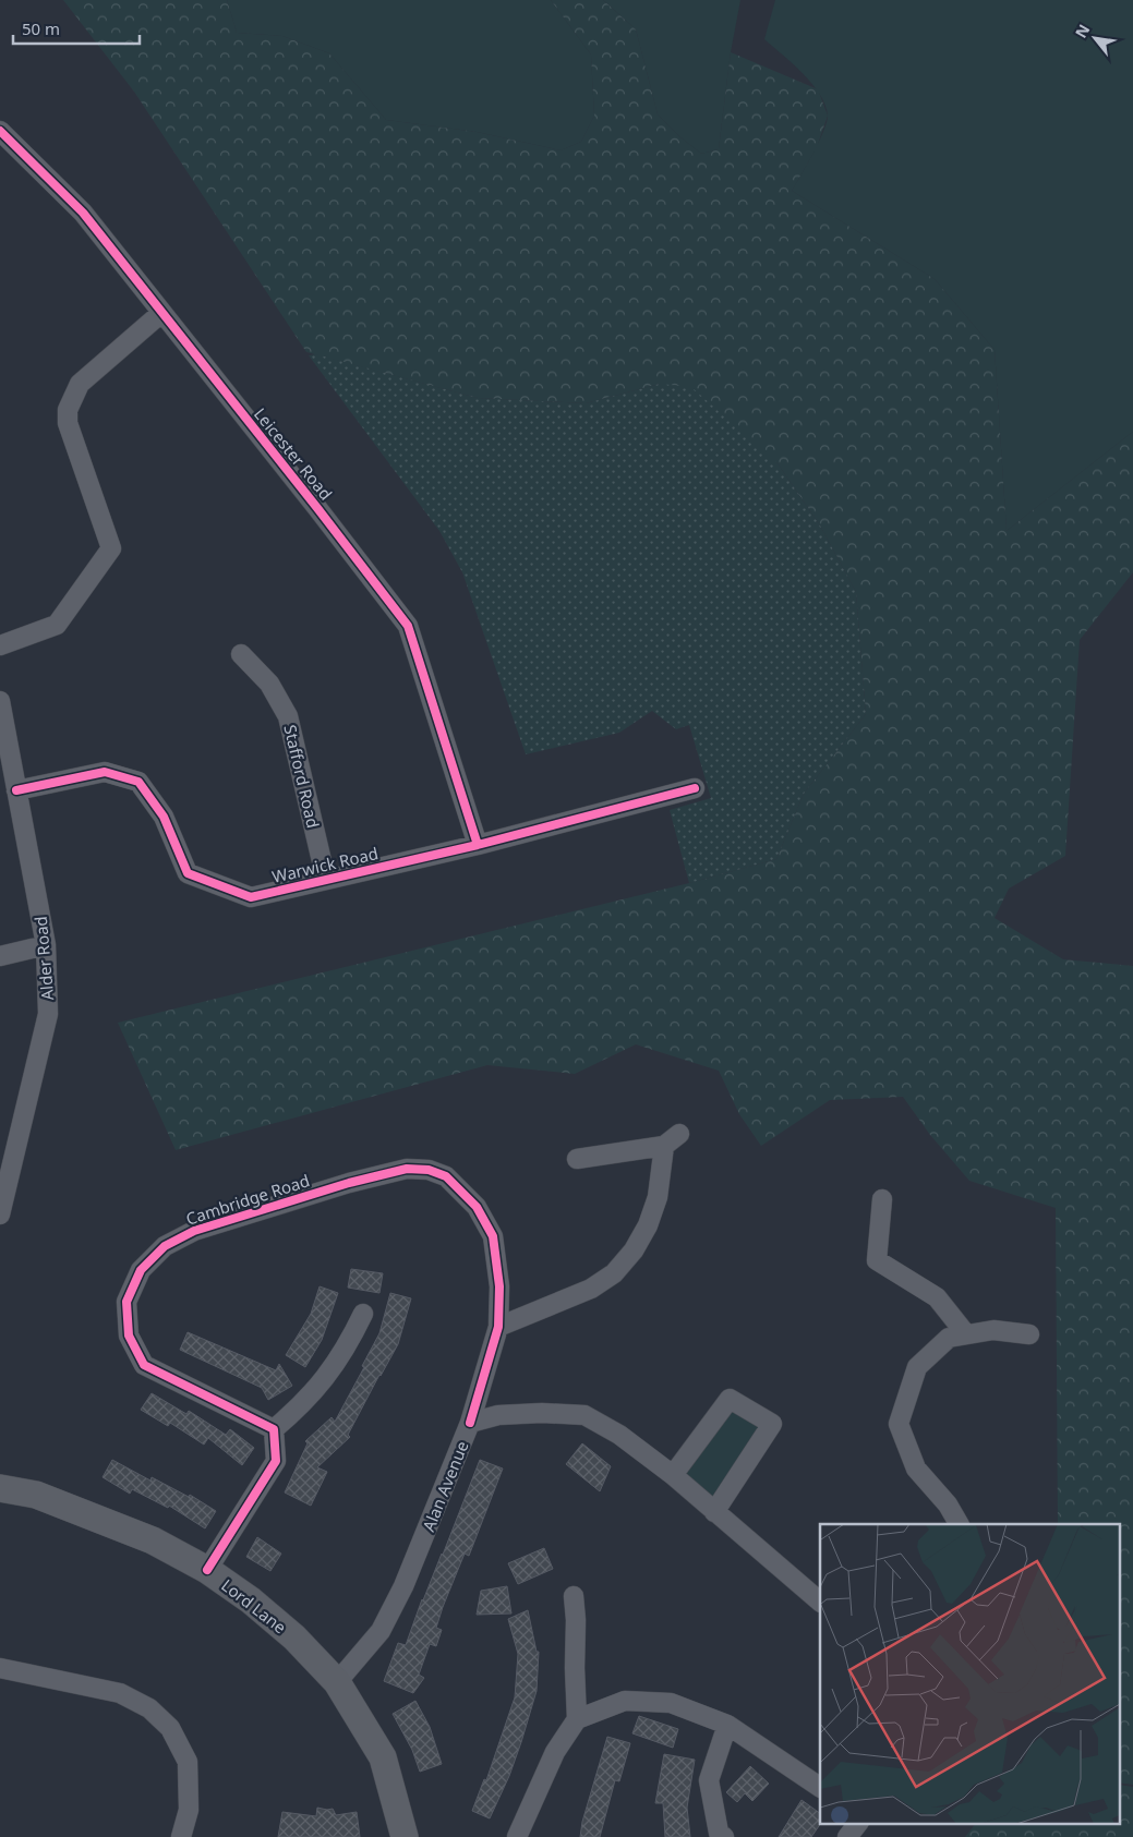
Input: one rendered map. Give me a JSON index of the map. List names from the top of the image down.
{
  "streets": {
    "street": [
      "Leicester Road",
      "Stafford Road",
      "Warwick Road",
      "Alder Road",
      "Cambridge Road",
      "Alan Avenue",
      "Lord Lane"
    ]
  },
  "crossings": [
    ["Leicester Road", "Warwick Road"],
    ["Stafford Road", "Warwick Road"],
    ["Warwick Road", "Alder Road"],
    ["Cambridge Road", "Alan Avenue"],
    ["Alan Avenue", "Lord Lane"]
  ],
  "scale_bar": "50 m",
  "north": "top left"
}
